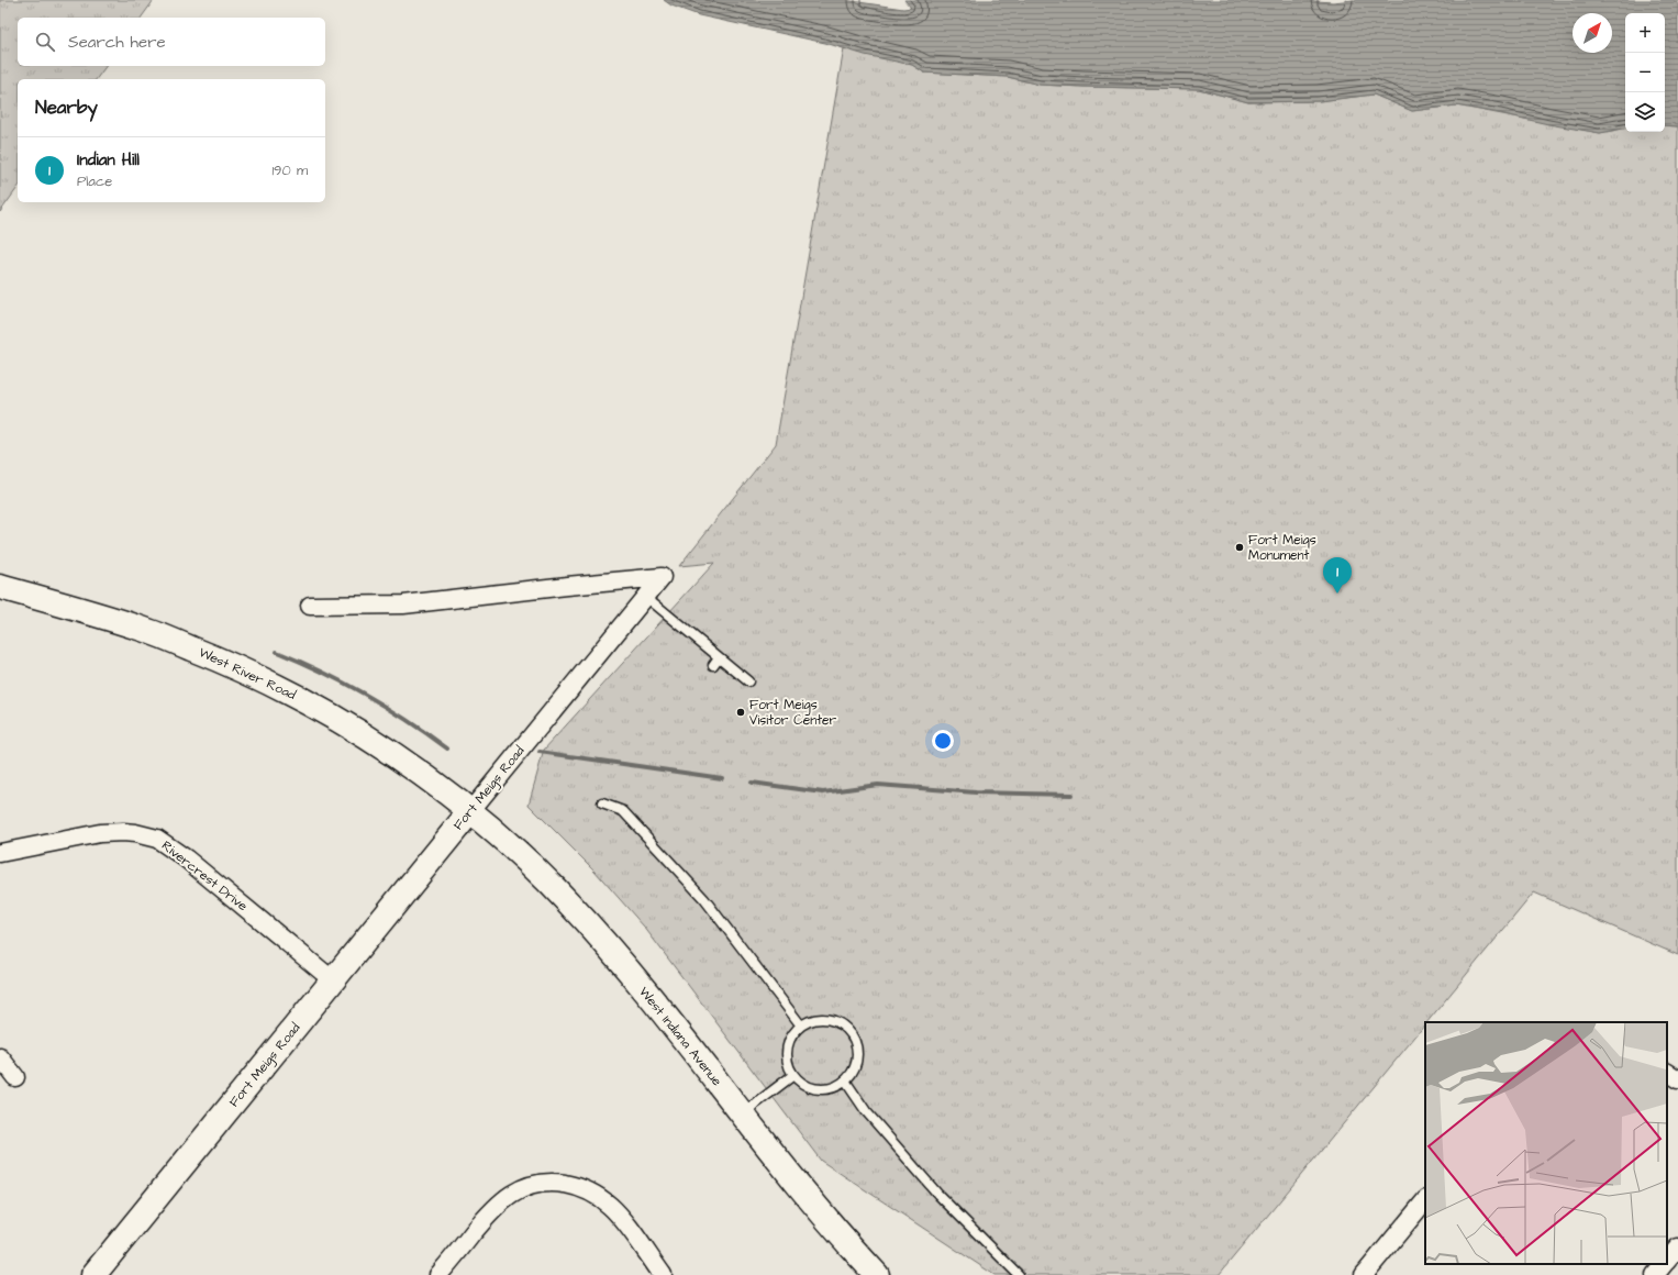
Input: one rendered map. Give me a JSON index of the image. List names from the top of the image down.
{
  "streets": {
    "main road": ["West River Road", "Fort Meigs Road", "West Indiana Avenue"],
    "street": ["Rivercrest Drive"]
  },
  "crossings": [
    ["West River Road", "Fort Meigs Road"],
    ["West River Road", "West Indiana Avenue"],
    ["Fort Meigs Road", "Rivercrest Drive"],
    ["Fort Meigs Road", "West Indiana Avenue"]
  ],
  "places": ["Fort Meigs Monument", "Fort Meigs Visitor Center"],
  "north": "top right",
  "page": {
    "map_buttons": ["+", "−"],
    "search": "Search here",
    "heading": "Nearby",
    "list": [
      {
        "mark": "1",
        "name": "Indian Hill",
        "note": "Place",
        "value": "190 m"
      }
    ],
    "pins": "1"
  }
}
